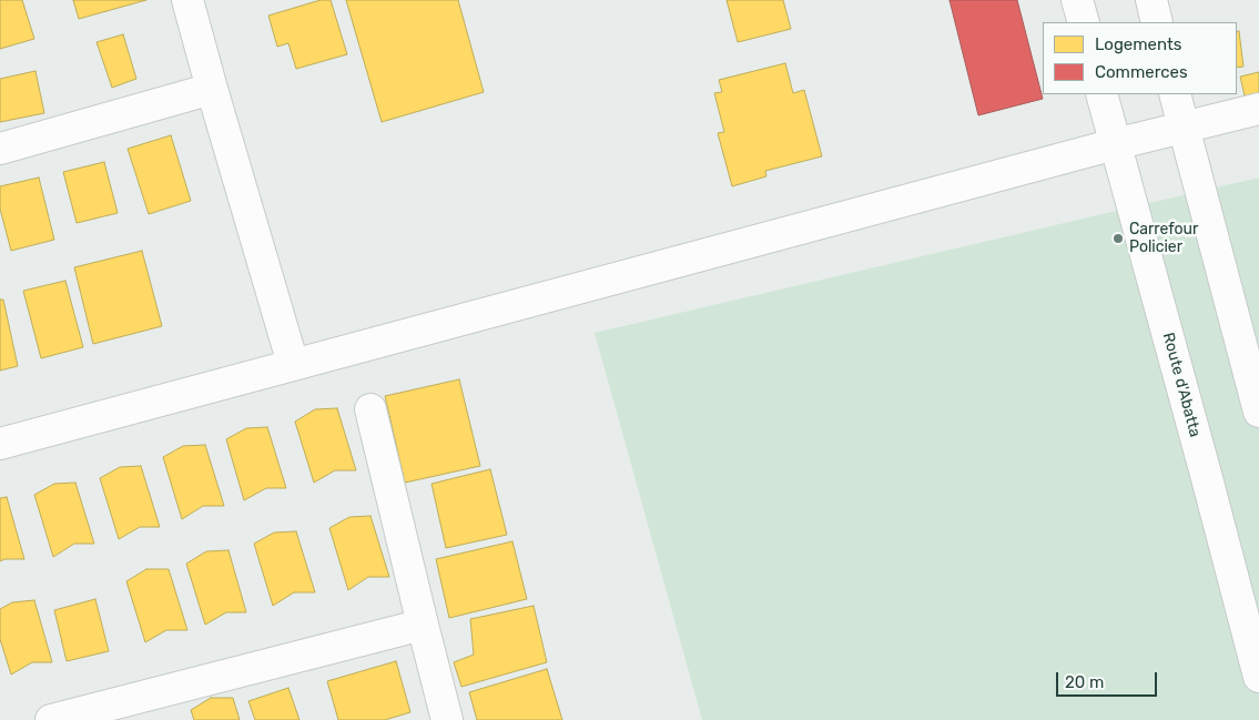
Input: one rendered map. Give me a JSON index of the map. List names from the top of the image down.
{
  "streets": {
    "street": ["Route d'Abatta"]
  },
  "places": ["Carrefour Policier"],
  "legend": ["Logements", "Commerces"],
  "scale_bar": "20 m"
}
